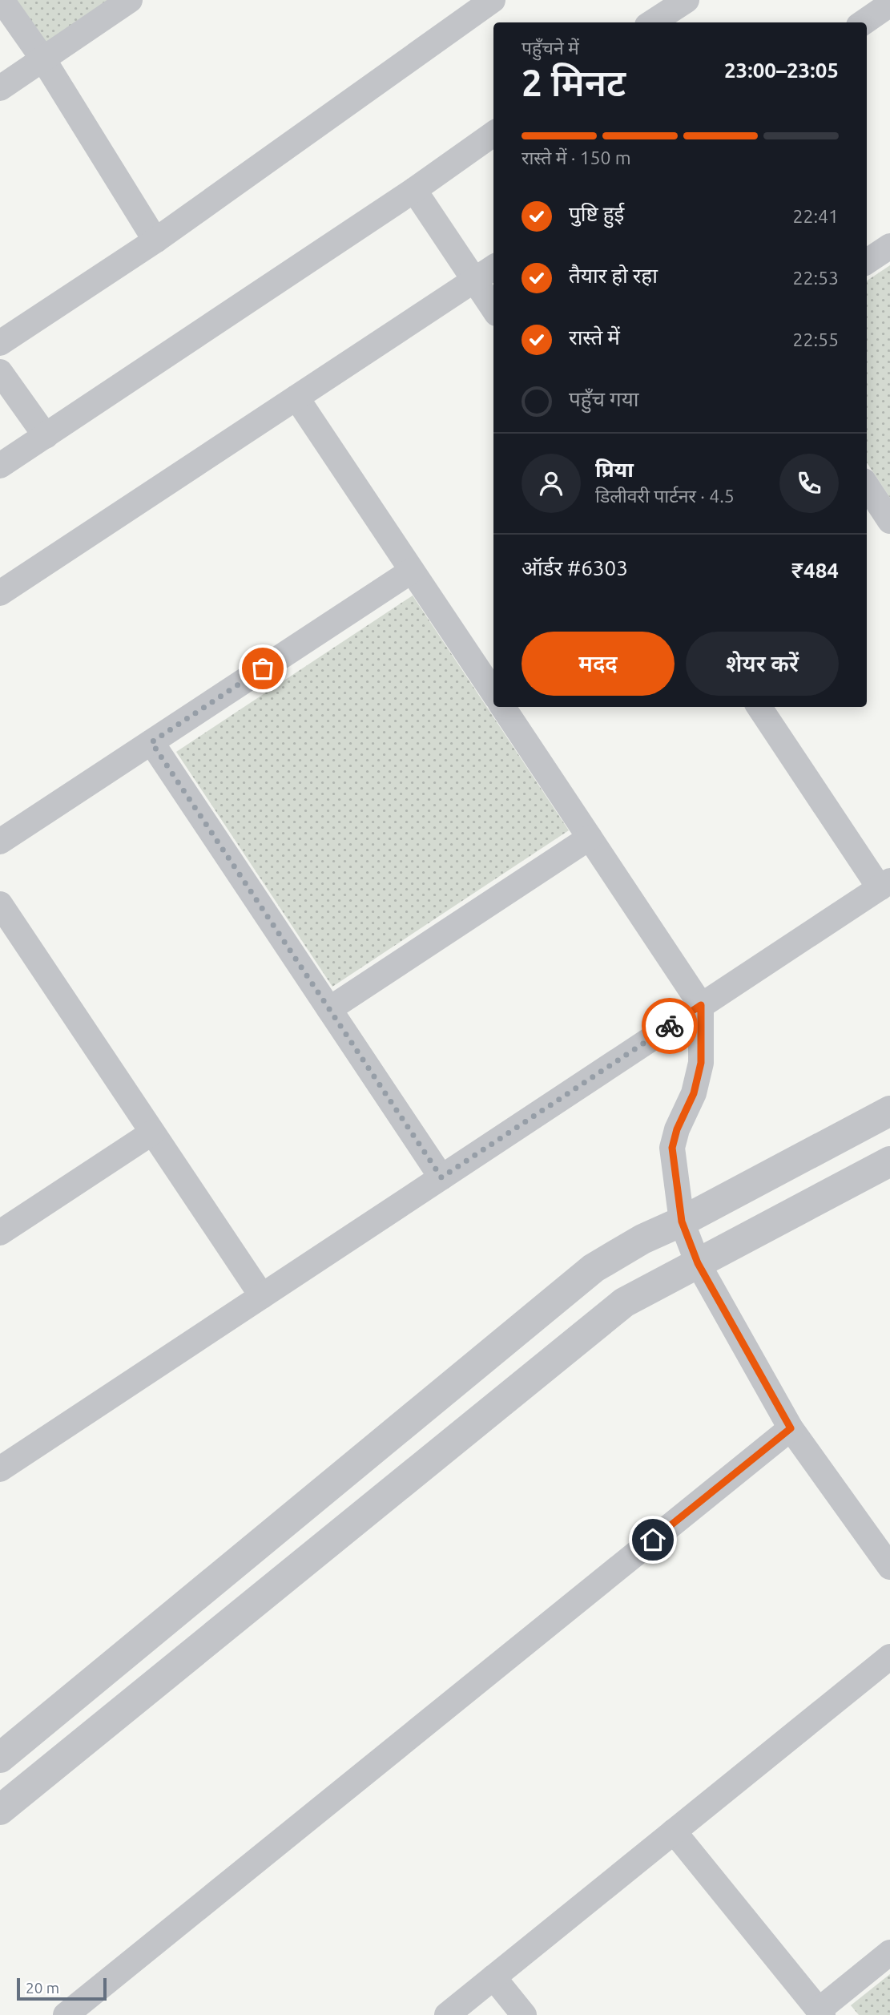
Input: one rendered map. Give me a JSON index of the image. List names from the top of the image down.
{
  "scale_bar": "20 m",
  "page": {
    "heading": ["2 मिनट", "पहुँचने में", "23:00–23:05"],
    "panel": [
      "प्रिया",
      "डिलीवरी पार्टनर · 4.5",
      "ऑर्डर #6303",
      "₹484"
    ],
    "bar": "रास्ते में · 150 m",
    "list": [
      ["पुष्टि हुई", "22:41"],
      ["तैयार हो रहा", "22:53"],
      ["रास्ते में", "22:55"],
      "पहुँच गया"
    ],
    "buttons": ["मदद", "शेयर करें"],
    "scale": "20 m"
  }
}
